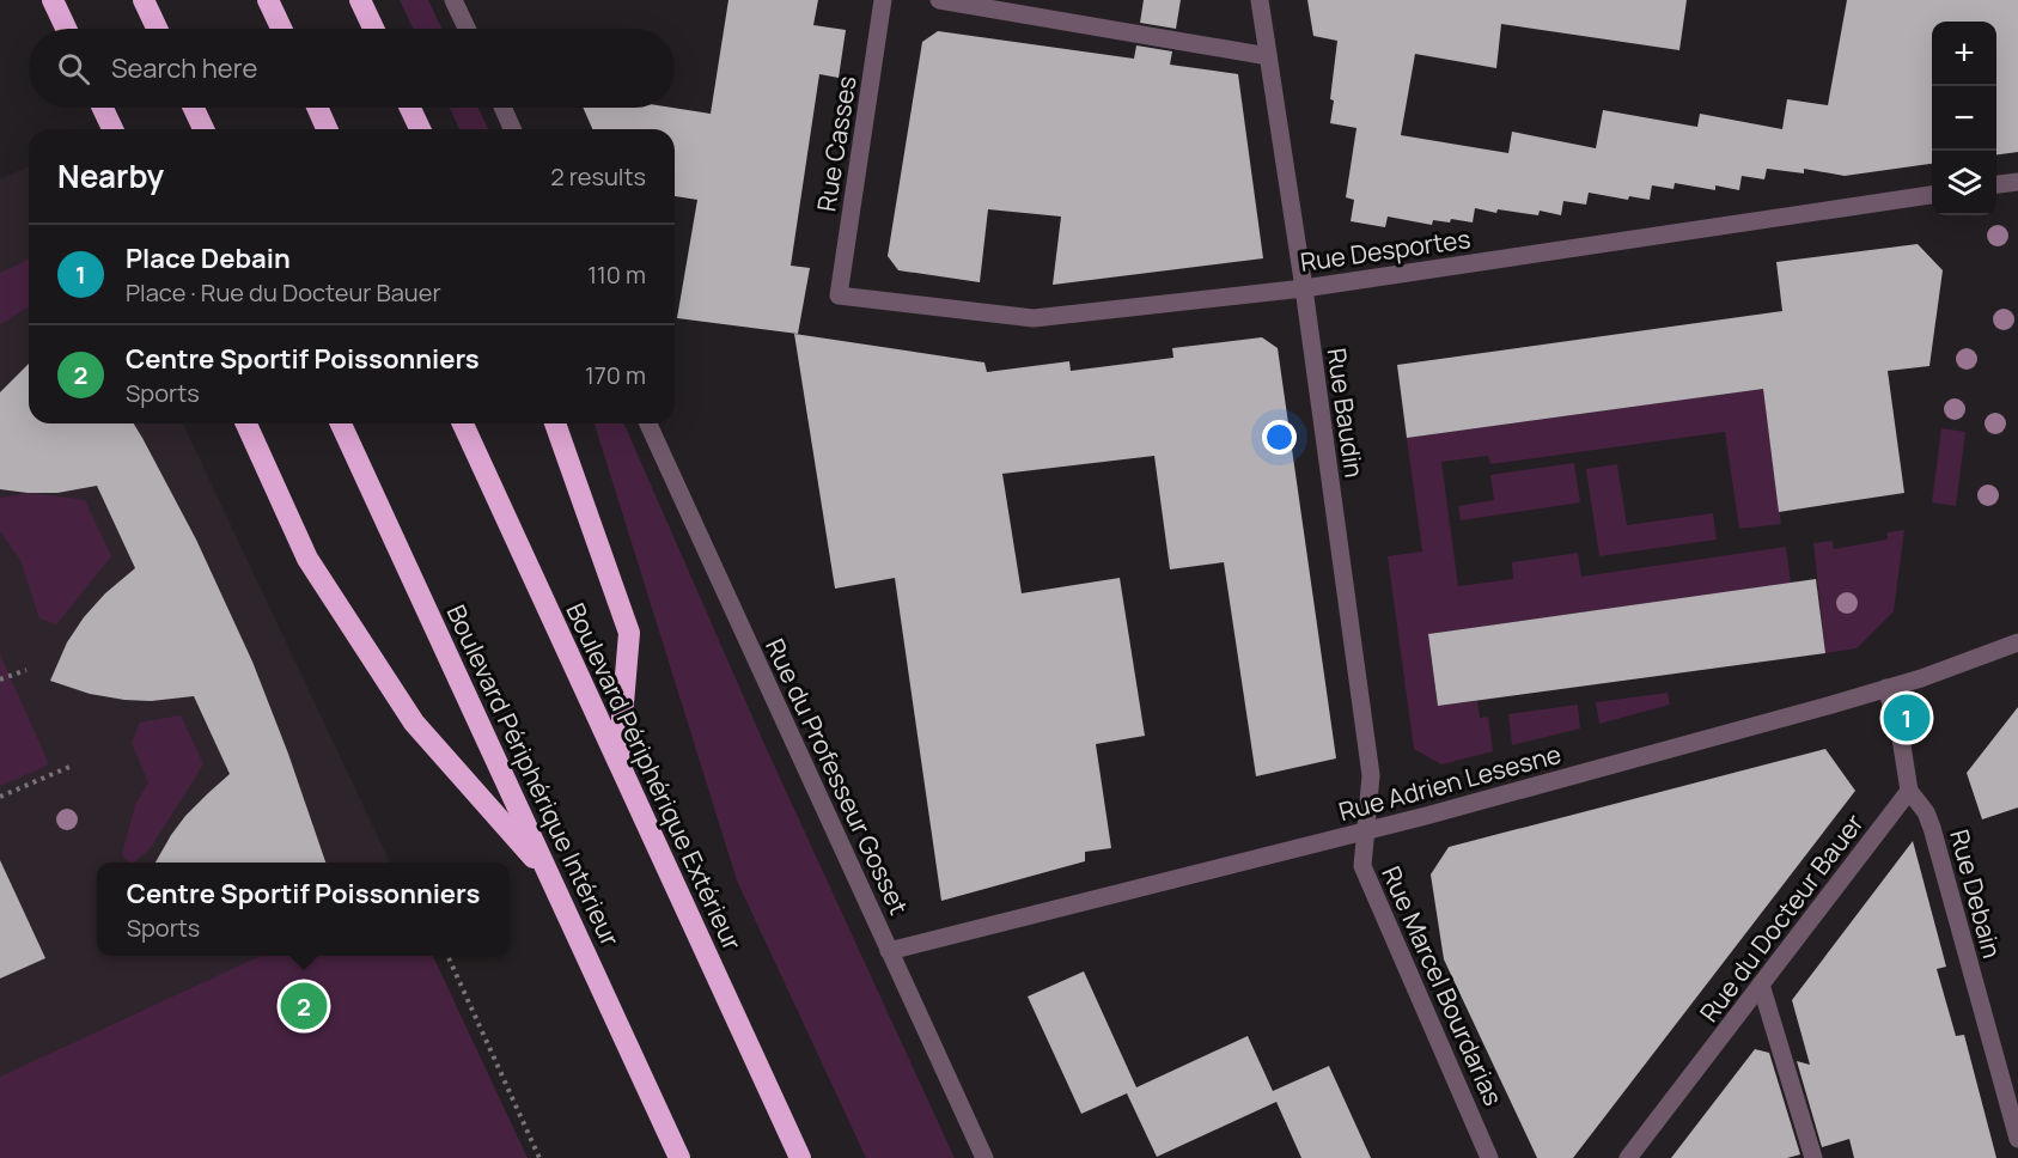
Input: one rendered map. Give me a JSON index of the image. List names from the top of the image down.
{
  "streets": {
    "highway": ["Boulevard Périphérique Intérieur", "Boulevard Périphérique Extérieur"],
    "street": [
      "Rue Casses",
      "Rue Desportes",
      "Rue Baudin",
      "Rue du Professeur Gosset",
      "Rue Adrien Lesesne",
      "Rue Debain",
      "Rue du Docteur Bauer",
      "Rue Marcel Bourdarias"
    ]
  },
  "crossings": [
    ["Rue Casses", "Rue Desportes"],
    ["Rue Desportes", "Rue Baudin"],
    ["Rue Baudin", "Rue Adrien Lesesne"],
    ["Rue Baudin", "Rue Marcel Bourdarias"],
    ["Rue du Professeur Gosset", "Rue Adrien Lesesne"],
    ["Rue Adrien Lesesne", "Rue Marcel Bourdarias"],
    ["Rue Debain", "Rue du Docteur Bauer"]
  ],
  "page": {
    "map_buttons": ["+", "−"],
    "search": "Search here",
    "heading": ["Nearby", "2 results"],
    "list": [
      {
        "mark": "1",
        "name": "Place Debain",
        "note": "Place · Rue du Docteur Bauer",
        "value": "110 m"
      },
      {
        "mark": "2",
        "name": "Centre Sportif Poissonniers",
        "note": "Sports",
        "value": "170 m"
      }
    ],
    "pins": ["1", "2"],
    "popup": ["Centre Sportif Poissonniers", "Sports"]
  }
}
